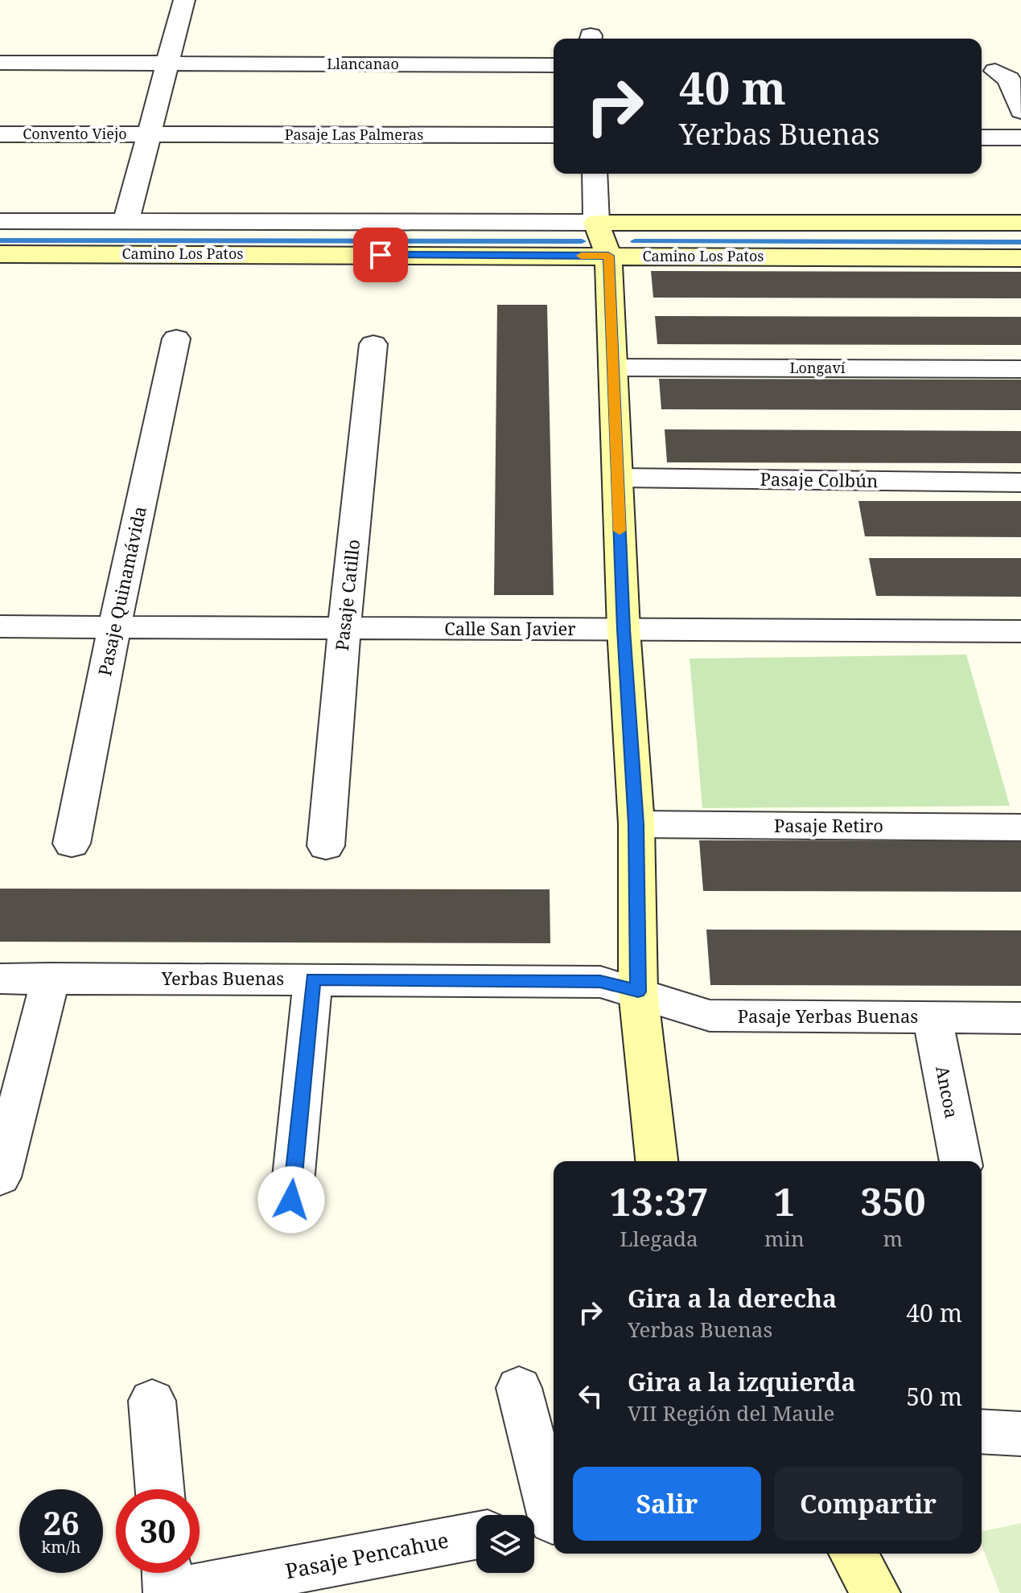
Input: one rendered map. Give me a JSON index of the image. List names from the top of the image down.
{
  "streets": {
    "street": [
      "Llancanao",
      "Convento Viejo",
      "Pasaje Las Palmeras",
      "Camino Los Patos",
      "Longaví",
      "Pasaje Colbún",
      "Pasaje Quinamávida",
      "Pasaje Catillo",
      "Calle San Javier",
      "Pasaje Retiro",
      "Yerbas Buenas",
      "Pasaje Yerbas Buenas",
      "Ancoa",
      "Pasaje Pencahue"
    ]
  },
  "crossings": [
    ["Convento Viejo", "Pasaje Las Palmeras"],
    ["Pasaje Quinamávida", "Calle San Javier"],
    ["Pasaje Catillo", "Calle San Javier"],
    ["Yerbas Buenas", "Pasaje Yerbas Buenas"],
    ["Pasaje Yerbas Buenas", "Ancoa"]
  ],
  "page": {
    "turn": ["40 m", "Yerbas Buenas"],
    "eta": [
      "13:37",
      "Llegada",
      "1",
      "min",
      "350",
      "m"
    ],
    "list": [
      {
        "name": "Gira a la derecha",
        "note": "Yerbas Buenas",
        "value": "40 m"
      },
      {
        "name": "Gira a la izquierda",
        "note": "VII Región del Maule",
        "value": "50 m"
      }
    ],
    "buttons": ["Salir", "Compartir"],
    "speed": "26 km/h",
    "limit": "30"
  }
}
